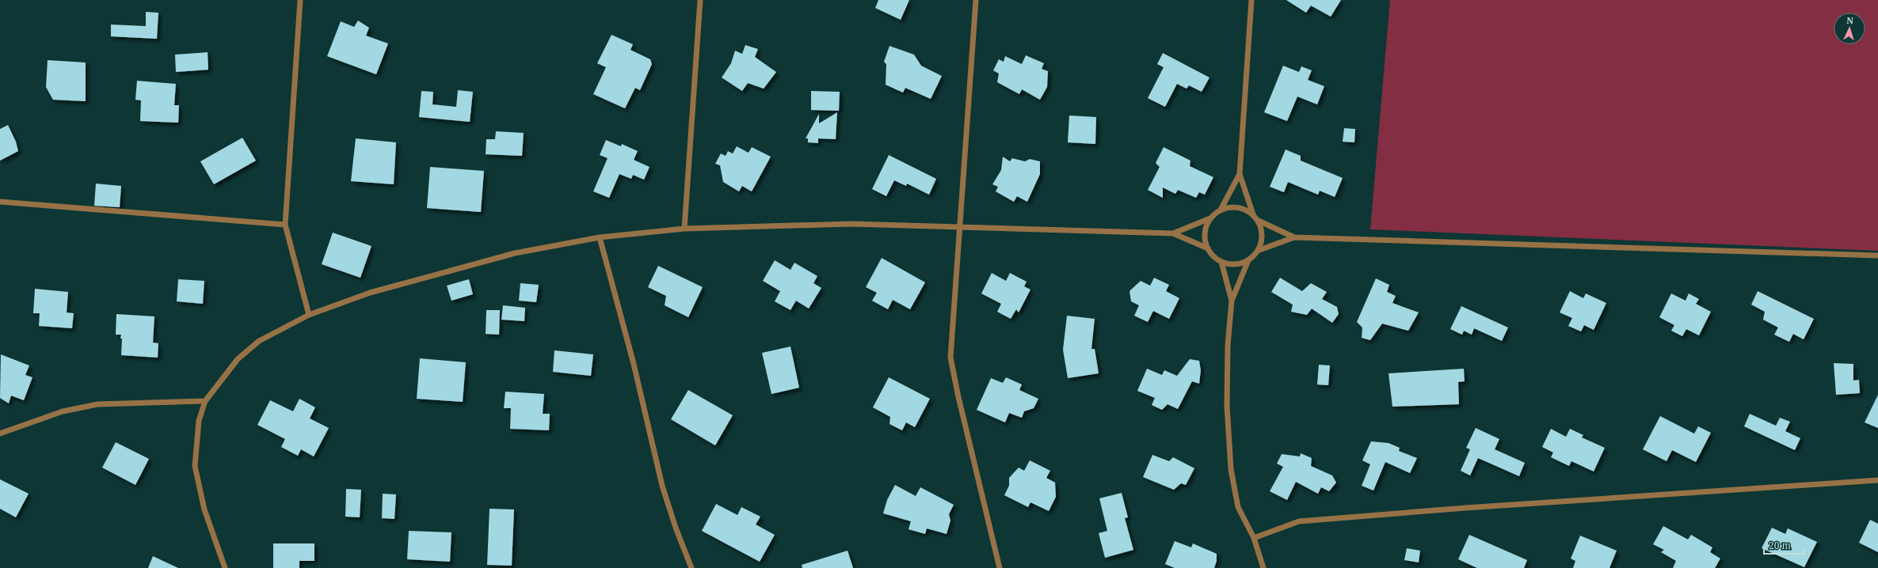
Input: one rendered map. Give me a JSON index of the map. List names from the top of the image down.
{
  "scale_bar": "20 m",
  "north": "top"
}
